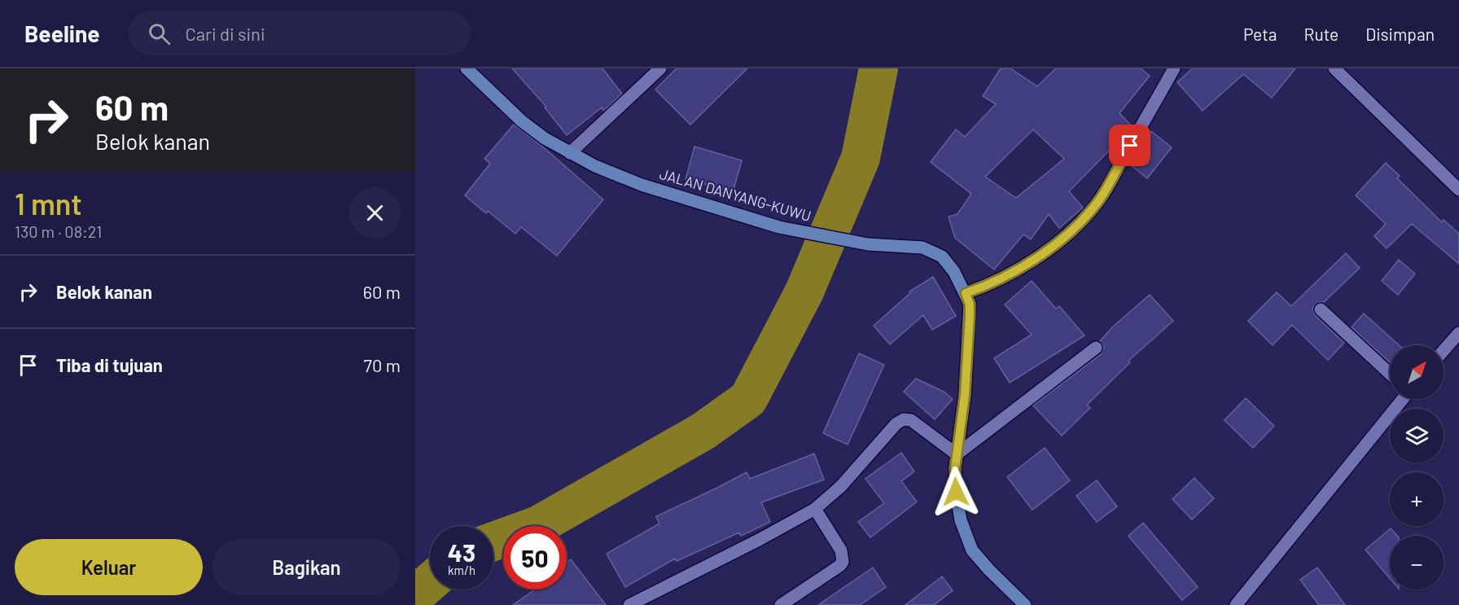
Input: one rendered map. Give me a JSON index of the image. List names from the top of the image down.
{
  "streets": {
    "main road": ["JALAN DANYANG-KUWU"]
  },
  "north": "top right",
  "page": {
    "header": "Beeline",
    "search": "Cari di sini",
    "nav": ["Peta", "Rute", "Disimpan"],
    "turn": ["60 m", "Belok kanan"],
    "heading": ["1 mnt", "130 m · 08:21"],
    "list": [
      {
        "name": "Belok kanan",
        "value": "60 m"
      },
      {
        "name": "Tiba di tujuan",
        "value": "70 m"
      }
    ],
    "map_buttons": ["+", "−"],
    "speed": "43 km/h",
    "limit": "50",
    "buttons": ["Keluar", "Bagikan"]
  }
}
